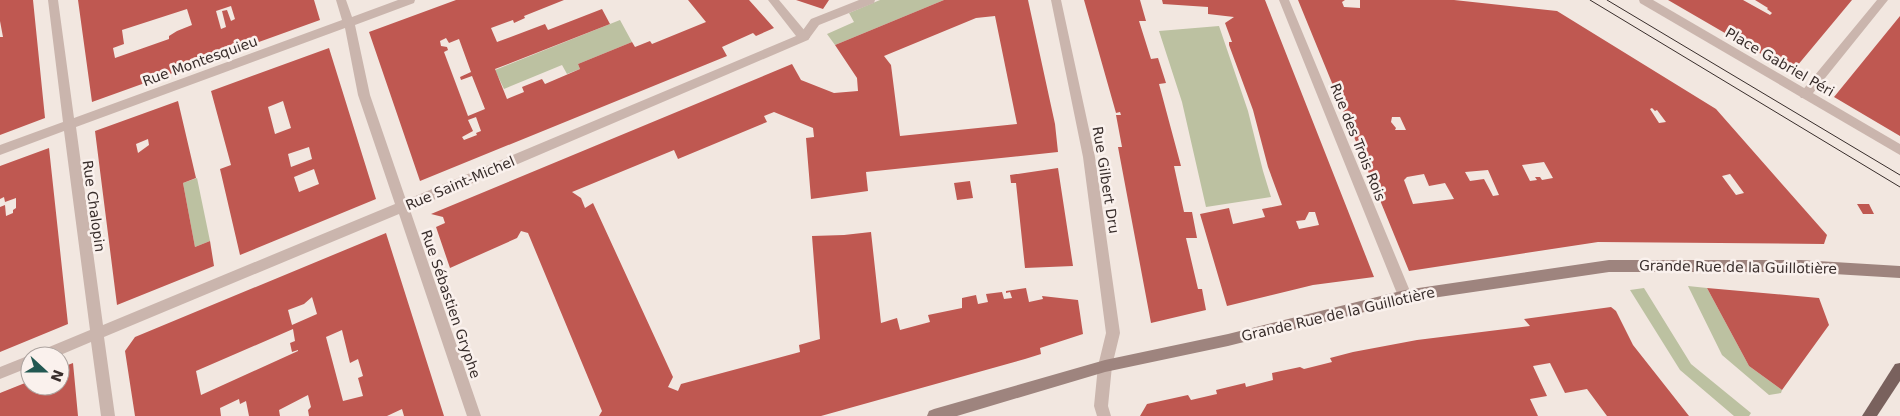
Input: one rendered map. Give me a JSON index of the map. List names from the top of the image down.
{
  "streets": {
    "main road": ["Grande Rue de la Guillotière"],
    "street": [
      "Rue Montesquieu",
      "Place Gabriel Péri",
      "Rue des Trois Rois",
      "Rue Gilbert Dru",
      "Rue Saint-Michel",
      "Rue Chalopin",
      "Rue Sébastien Gryphe"
    ]
  },
  "crossings": [
    ["Rue Montesquieu", "Rue Chalopin"],
    ["Rue Montesquieu", "Rue Sébastien Gryphe"],
    ["Rue des Trois Rois", "Grande Rue de la Guillotière"],
    ["Rue Gilbert Dru", "Grande Rue de la Guillotière"],
    ["Rue Saint-Michel", "Rue Chalopin"],
    ["Rue Saint-Michel", "Rue Sébastien Gryphe"]
  ],
  "north": "right"
}
